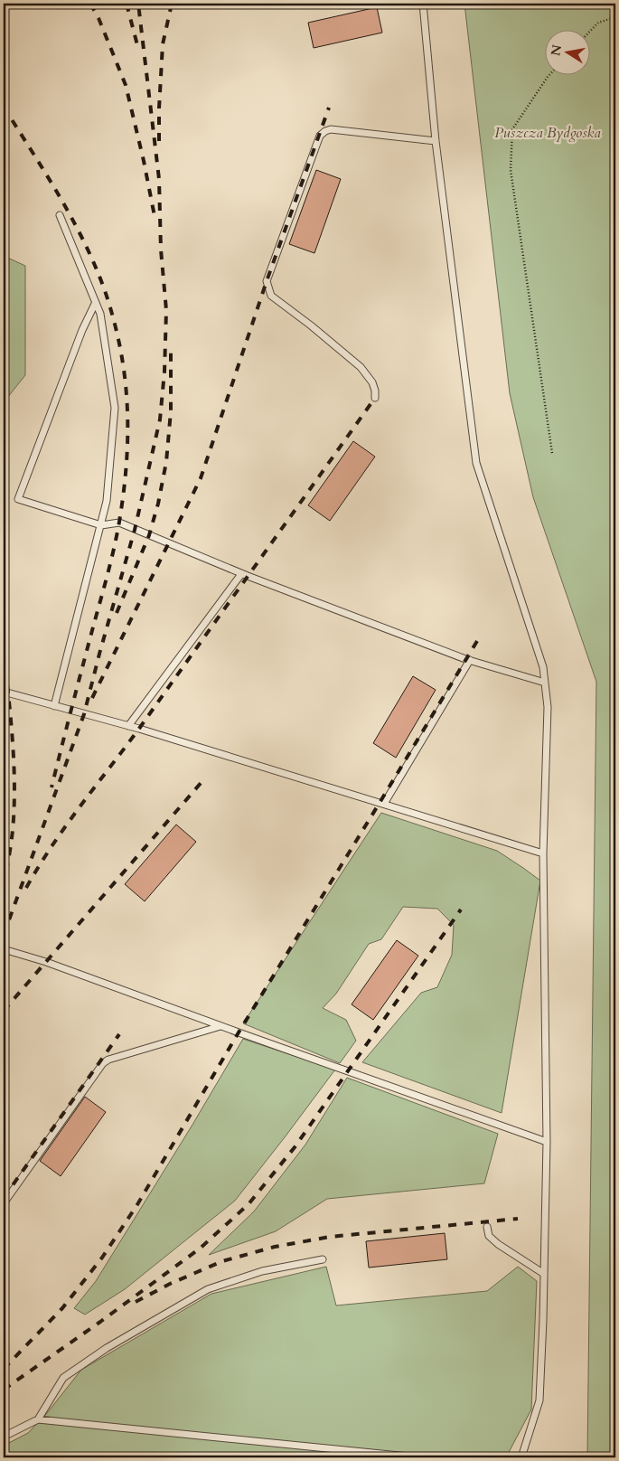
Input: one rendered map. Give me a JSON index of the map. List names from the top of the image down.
{
  "parks": ["Puszcza Bydgoska"],
  "north": "left"
}
